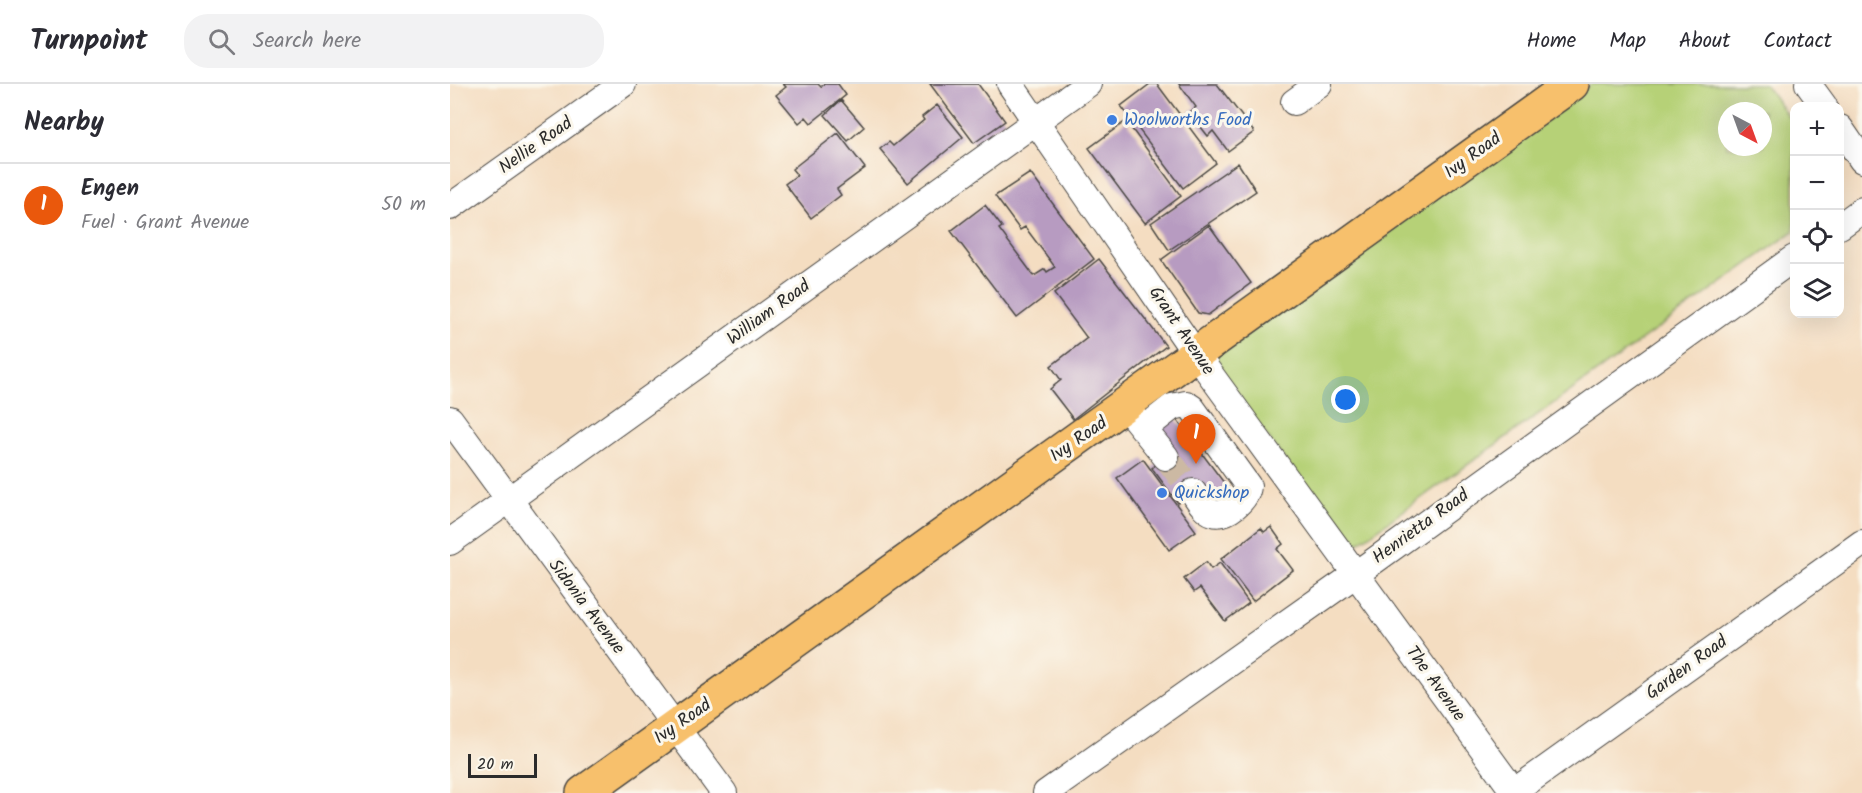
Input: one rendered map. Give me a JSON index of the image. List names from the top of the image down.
{
  "streets": {
    "main road": ["Ivy Road"],
    "street": [
      "Nellie Road",
      "William Road",
      "Grant Avenue",
      "Henrietta Road",
      "Sidonia Avenue",
      "Garden Road",
      "The Avenue"
    ]
  },
  "crossings": [
    ["Ivy Road", "Grant Avenue"],
    ["Ivy Road", "Sidonia Avenue"],
    ["William Road", "Grant Avenue"],
    ["William Road", "Sidonia Avenue"],
    ["Grant Avenue", "Henrietta Road"],
    ["Grant Avenue", "The Avenue"],
    ["Henrietta Road", "The Avenue"],
    ["Garden Road", "The Avenue"]
  ],
  "places": ["Woolworths Food", "Quickshop"],
  "scale_bar": "20 m",
  "north": "bottom right",
  "page": {
    "header": "Turnpoint",
    "search": "Search here",
    "nav": [
      "Home",
      "Map",
      "About",
      "Contact"
    ],
    "heading": "Nearby",
    "map_buttons": ["+", "−"],
    "list": [
      {
        "mark": "1",
        "name": "Engen",
        "note": "Fuel · Grant Avenue",
        "value": "50 m"
      }
    ],
    "pins": "1",
    "scale": "20 m"
  }
}
